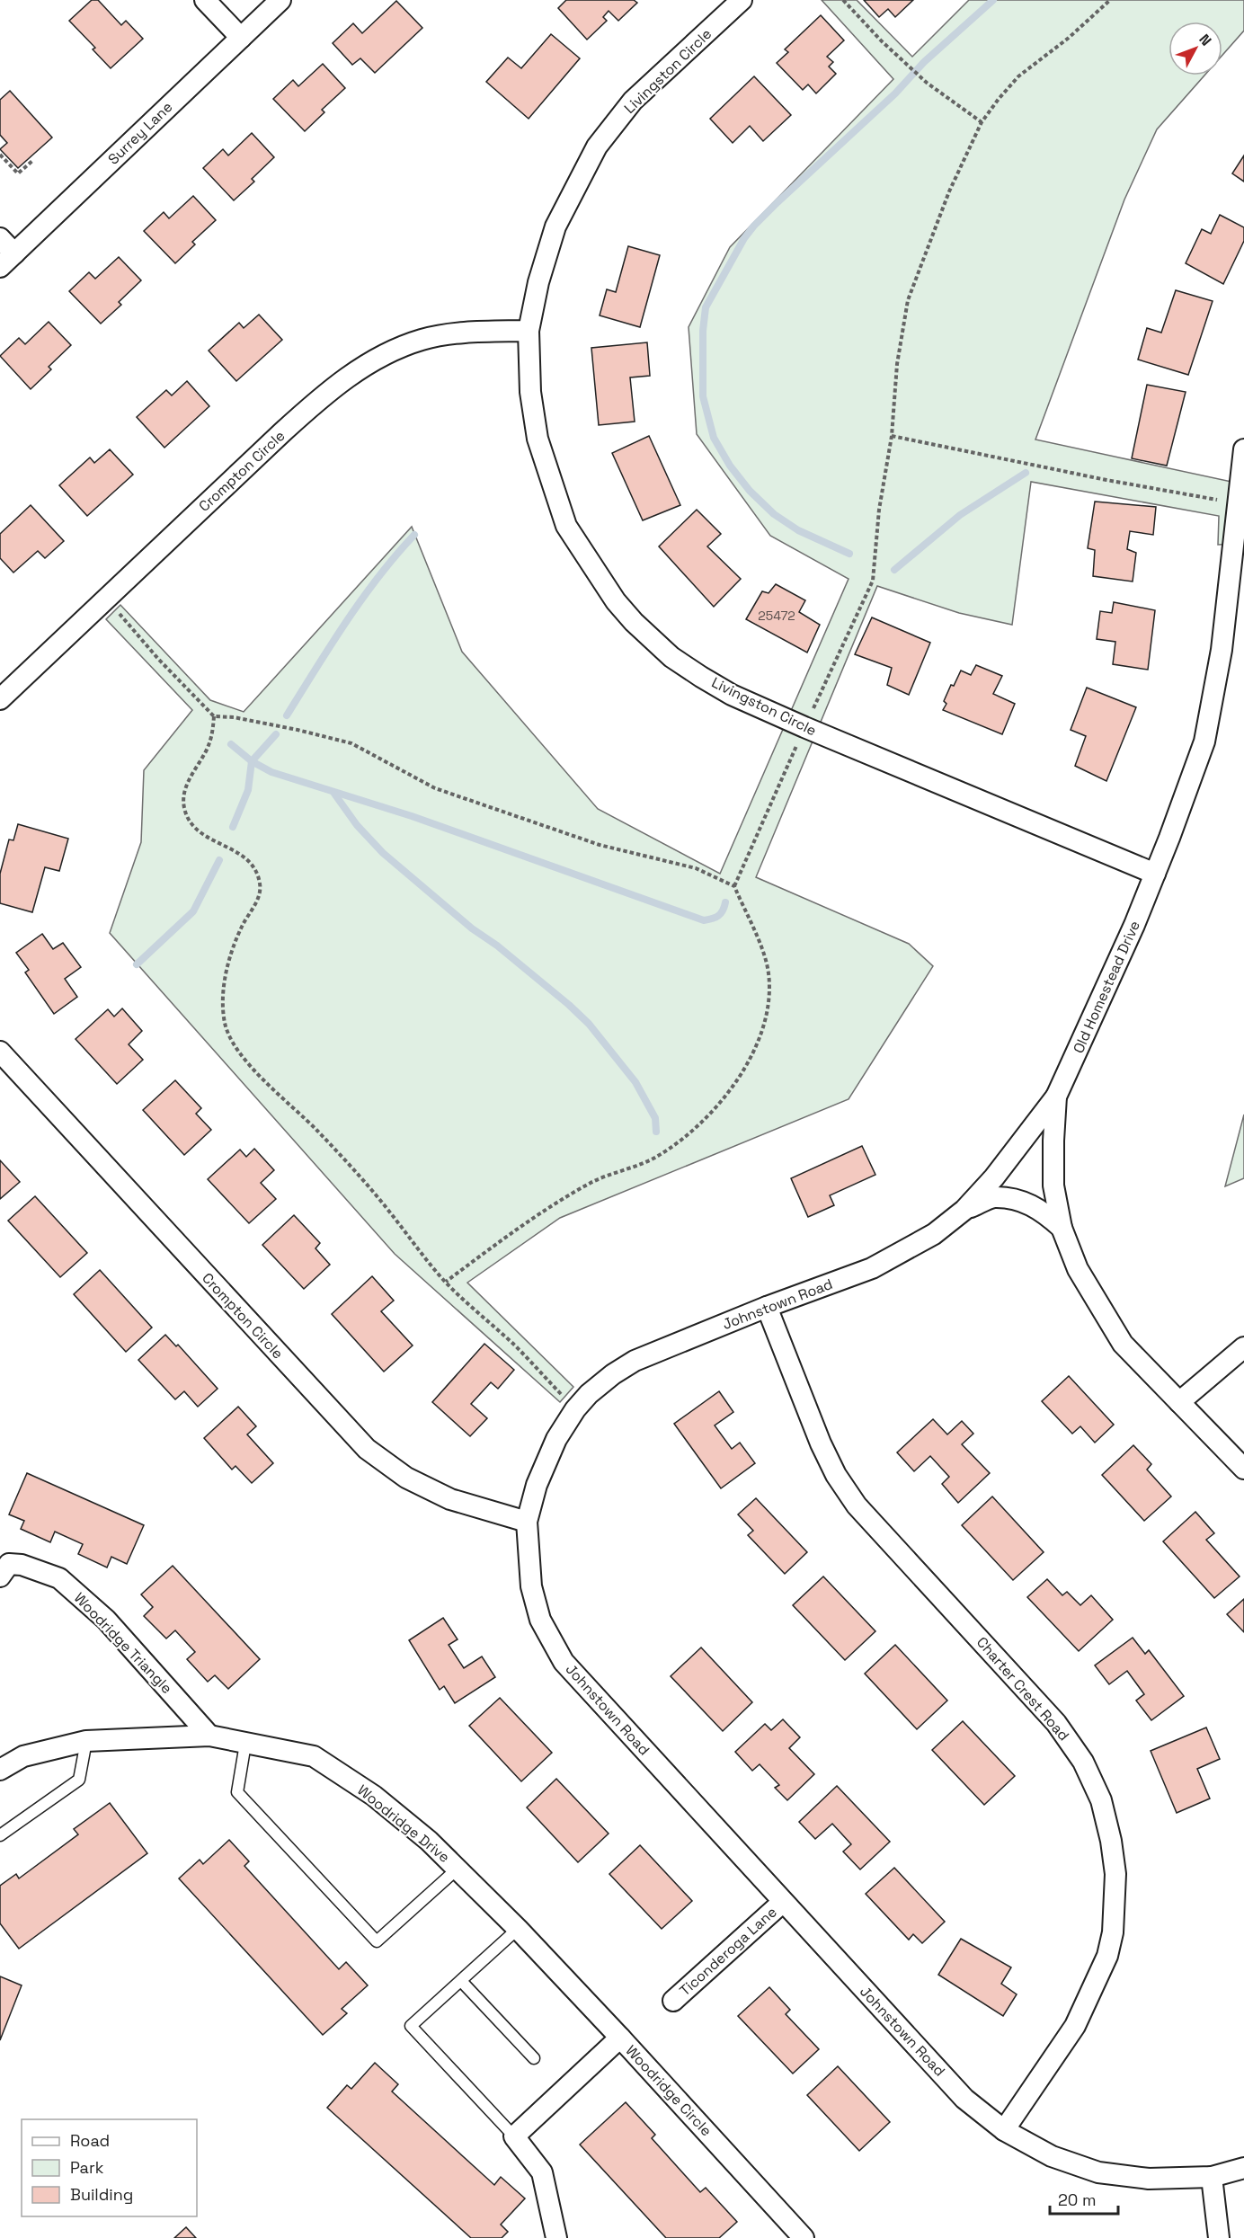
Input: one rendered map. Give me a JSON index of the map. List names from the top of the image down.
{
  "streets": {
    "street": [
      "Livingston Circle",
      "Surrey Lane",
      "Crompton Circle",
      "Old Homestead Drive",
      "Johnstown Road",
      "Woodridge Triangle",
      "Charter Crest Road",
      "Woodridge Drive",
      "Ticonderoga Lane",
      "Woodridge Circle"
    ]
  },
  "crossings": [
    ["Livingston Circle", "Crompton Circle"],
    ["Livingston Circle", "Old Homestead Drive"],
    ["Crompton Circle", "Johnstown Road"],
    ["Old Homestead Drive", "Johnstown Road"],
    ["Johnstown Road", "Charter Crest Road"],
    ["Johnstown Road", "Ticonderoga Lane"],
    ["Woodridge Triangle", "Woodridge Drive"],
    ["Woodridge Drive", "Woodridge Circle"]
  ],
  "house_numbers": ["25472"],
  "legend": ["Road", "Park", "Building"],
  "scale_bar": "20 m",
  "north": "top right"
}
